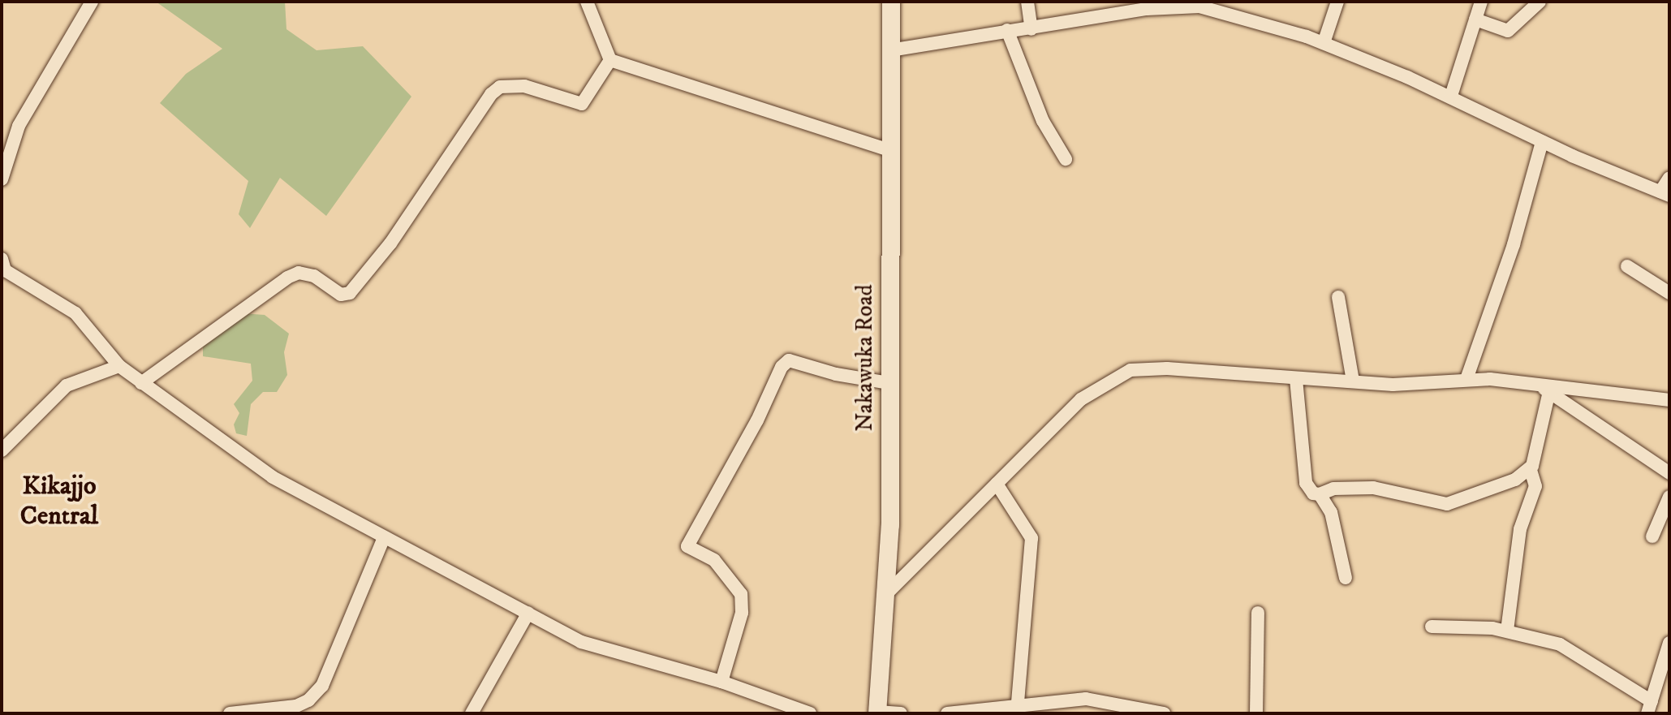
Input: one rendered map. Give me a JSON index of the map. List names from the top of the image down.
{
  "streets": {
    "main road": ["Nakawuka Road"]
  },
  "districts": ["Kikajjo Central"]
}
